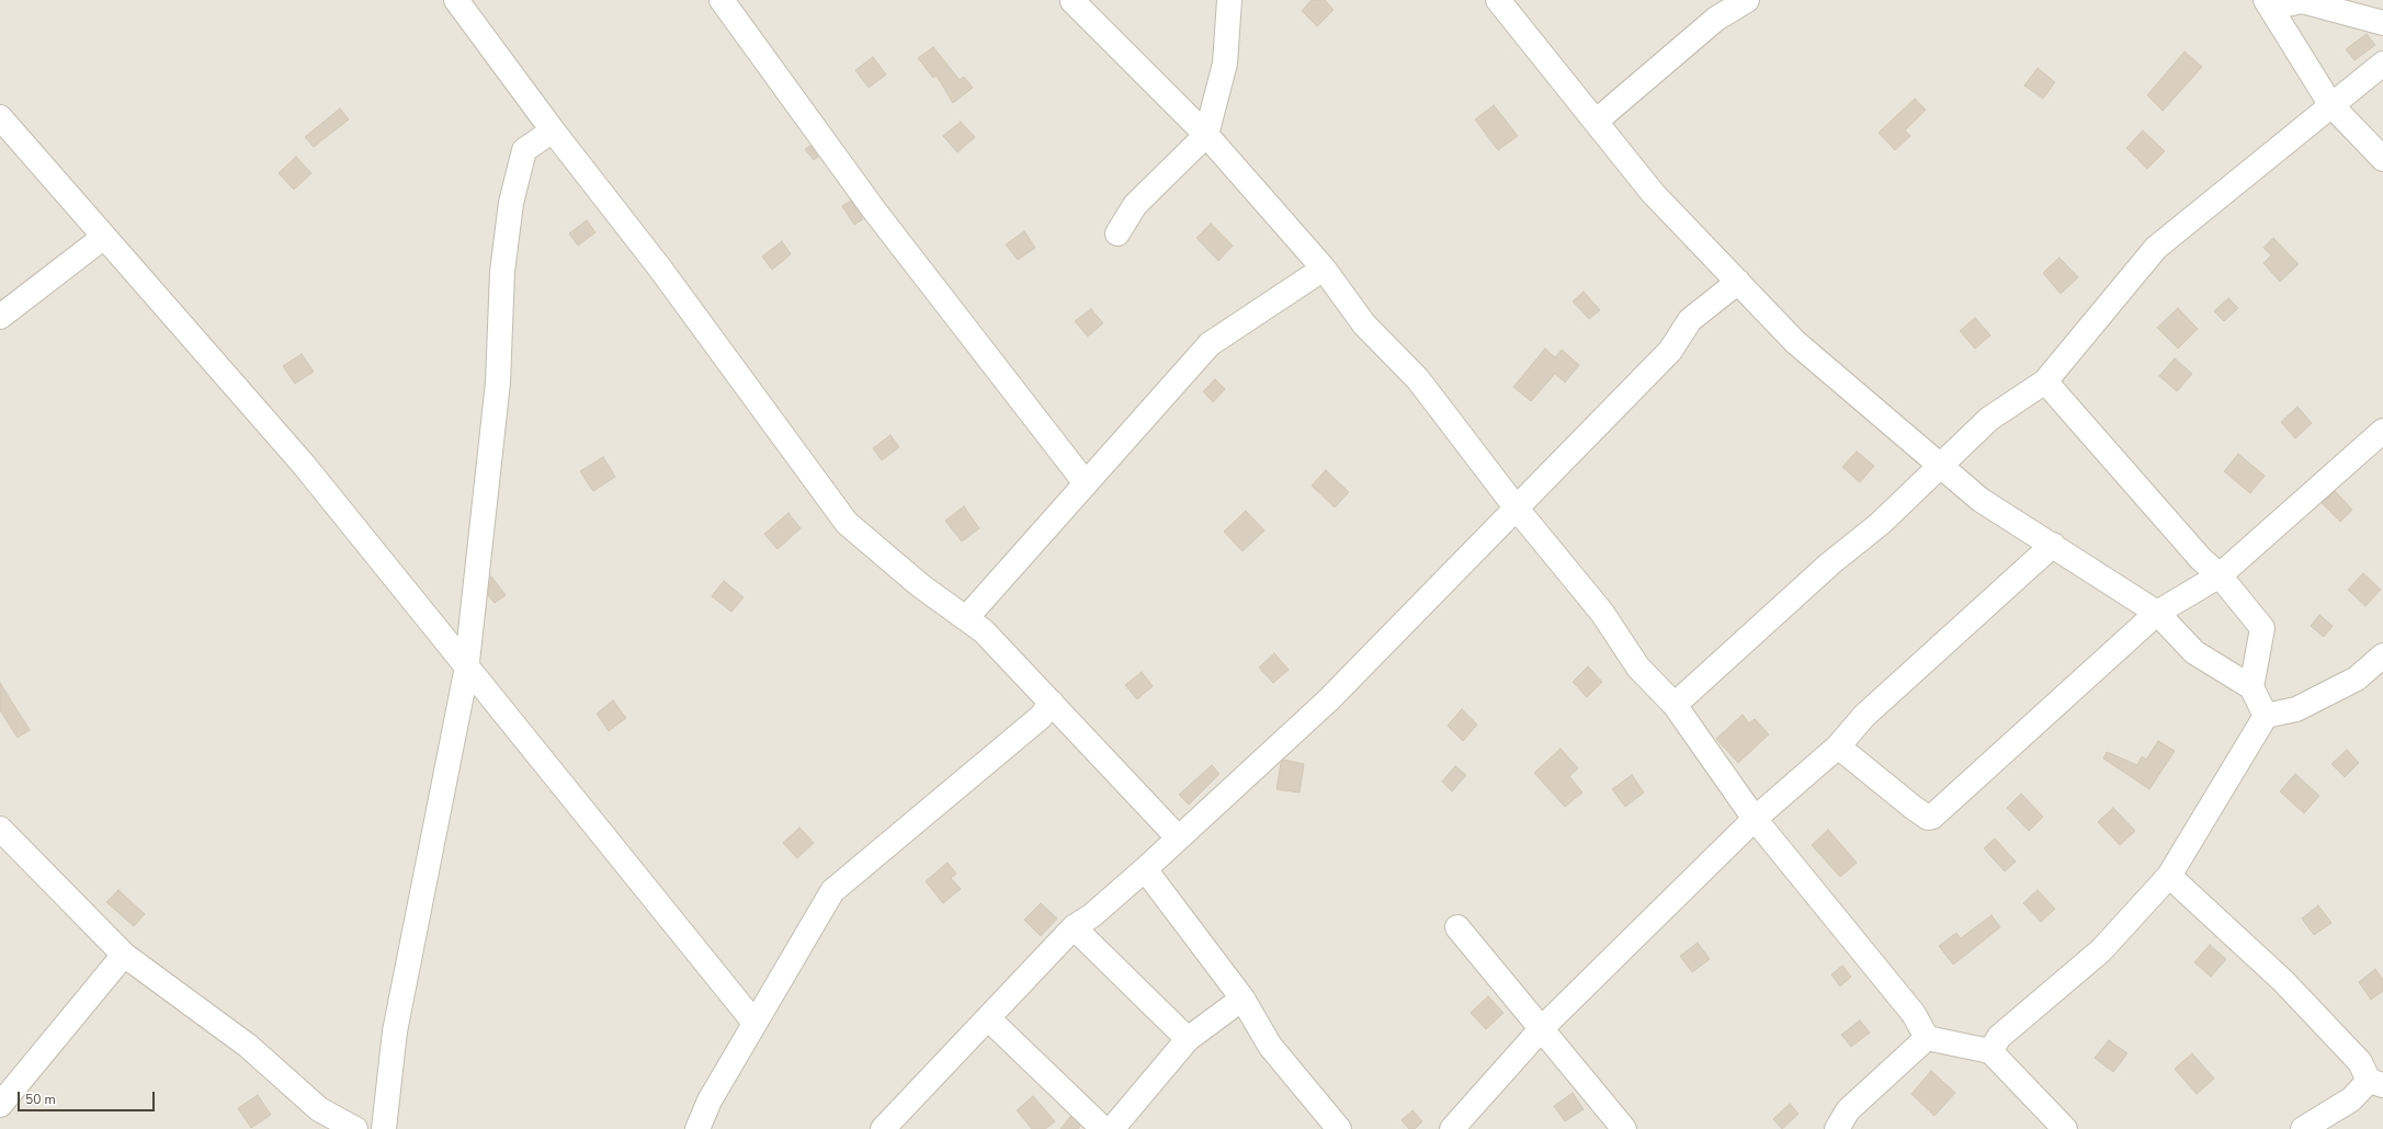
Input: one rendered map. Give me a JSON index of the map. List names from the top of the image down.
{
  "scale_bar": "50 m"
}
